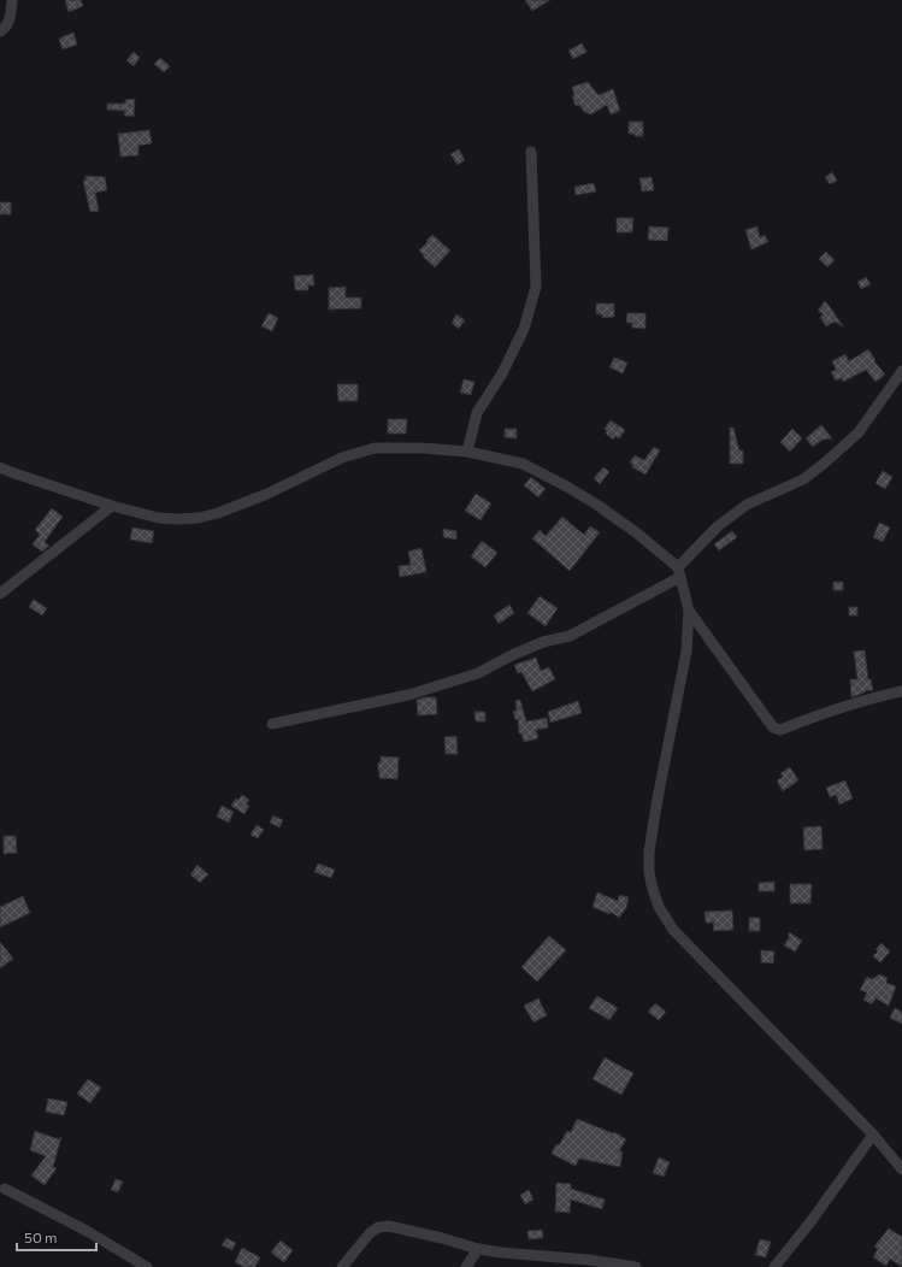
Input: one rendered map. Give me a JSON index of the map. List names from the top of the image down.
{
  "scale_bar": "50 m"
}
